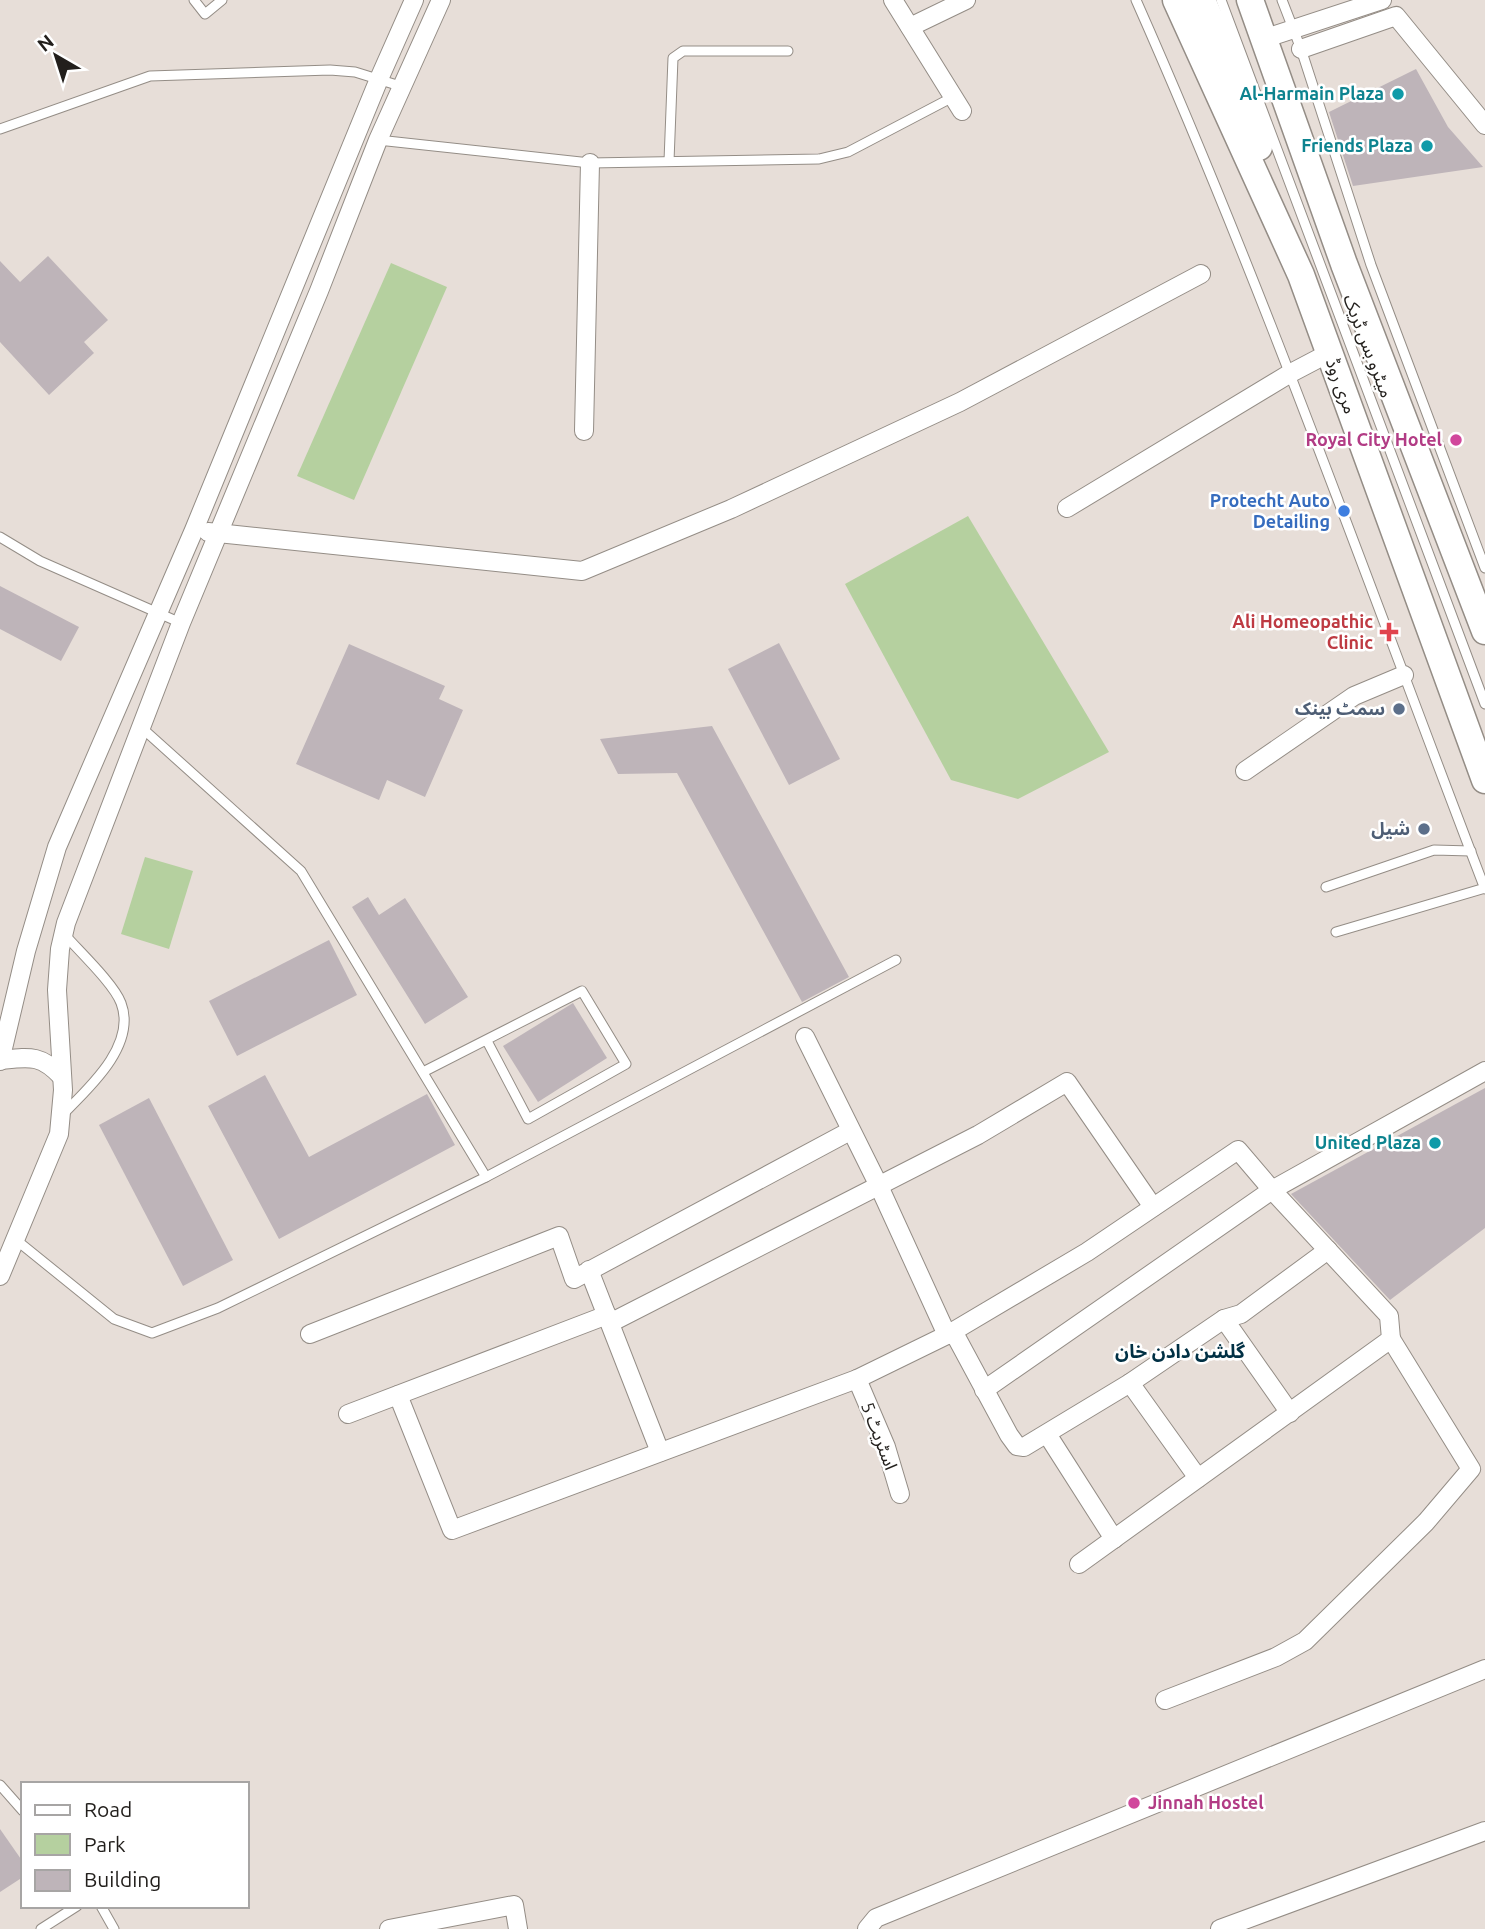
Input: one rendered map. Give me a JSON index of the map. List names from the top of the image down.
{
  "streets": {
    "main road": ["مری روڈ"],
    "street": ["اسٹریٹ 5"],
    "lane": ["میٹرو بس ٹریک"]
  },
  "districts": ["گلشن دادن خان"],
  "places": {
    "other": [
      "Al-Harmain Plaza",
      "Friends Plaza",
      "Royal City Hotel",
      "Protecht Auto Detailing",
      "سمٹ بینک",
      "شیل",
      "United Plaza",
      "Jinnah Hostel"
    ],
    "health": ["Ali Homeopathic Clinic"]
  },
  "legend": ["Road", "Park", "Building"],
  "north": "top left"
}
